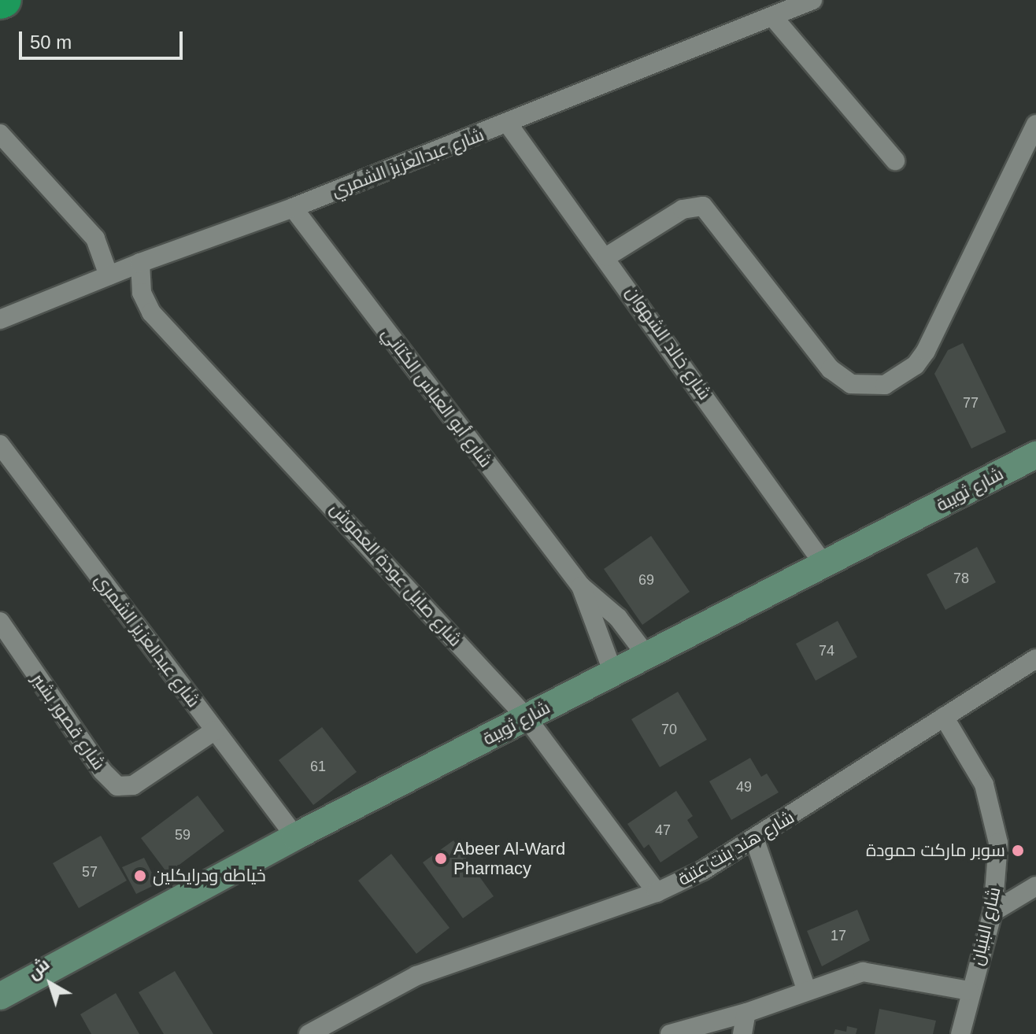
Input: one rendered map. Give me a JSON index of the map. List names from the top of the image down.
{
  "streets": {
    "street": [
      "شارع عبدالعزيز الشمري",
      "شارع خالد الشهوان",
      "شارع أبو العباس الكتاني",
      "شارع ثويبة",
      "شارع صايل عودة العموش",
      "شارع قصور بشير",
      "شارع هند بنت عتبة",
      "شارع البنيان"
    ]
  },
  "crossings": [
    ["شارع عبدالعزيز الشمري", "شارع خالد الشهوان"],
    ["شارع عبدالعزيز الشمري", "شارع أبو العباس الكتاني"],
    ["شارع عبدالعزيز الشمري", "شارع ثويبة"],
    ["شارع عبدالعزيز الشمري", "شارع صايل عودة العموش"],
    ["شارع عبدالعزيز الشمري", "شارع قصور بشير"],
    ["شارع خالد الشهوان", "شارع ثويبة"],
    ["شارع أبو العباس الكتاني", "شارع ثويبة"],
    ["شارع ثويبة", "شارع صايل عودة العموش"],
    ["شارع صايل عودة العموش", "شارع هند بنت عتبة"],
    ["شارع هند بنت عتبة", "شارع البنيان"]
  ],
  "places": ["سوبر ماركت حمودة", "Abeer Al-Ward Pharmacy", "خياطه ودرايكلين"],
  "house_numbers": [
    "77",
    "78",
    "69",
    "74",
    "70",
    "61",
    "49",
    "47",
    "59",
    "57",
    "17"
  ],
  "scale_bar": "50 m",
  "north": "top left"
}
